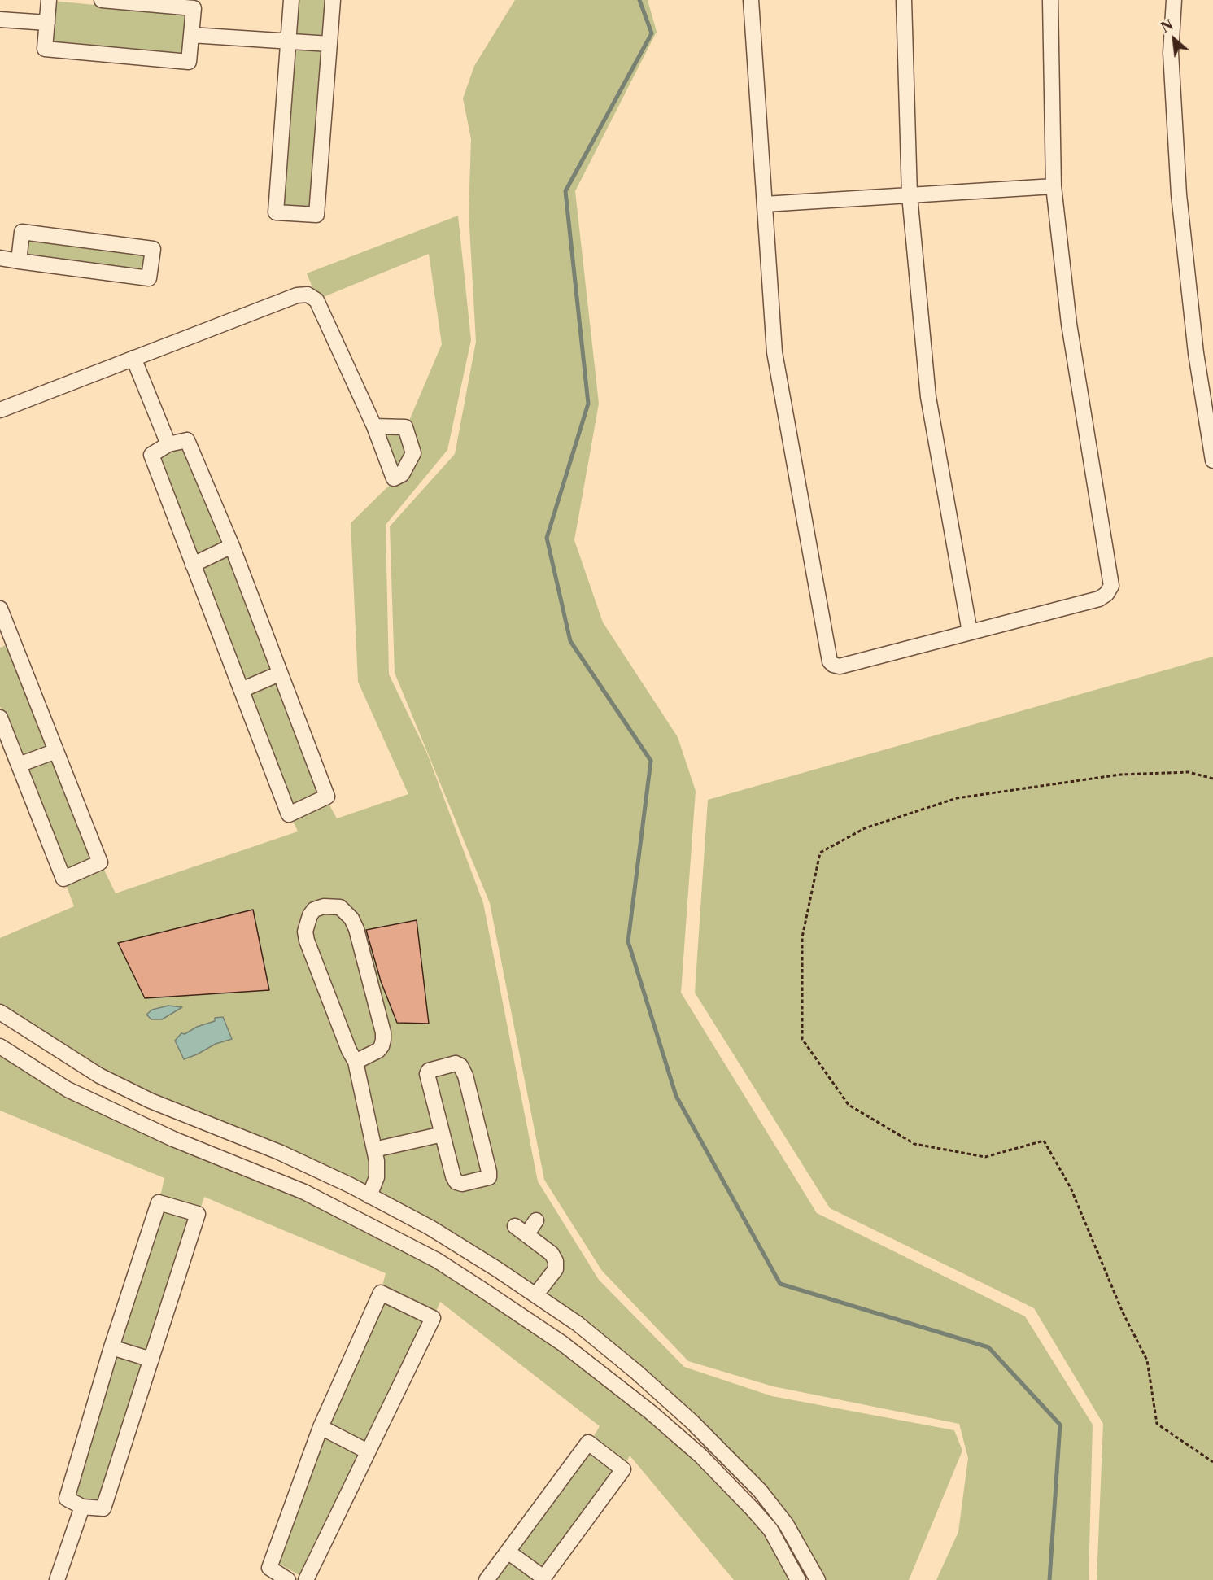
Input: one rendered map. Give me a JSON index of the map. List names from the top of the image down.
{
  "north": "top left"
}
